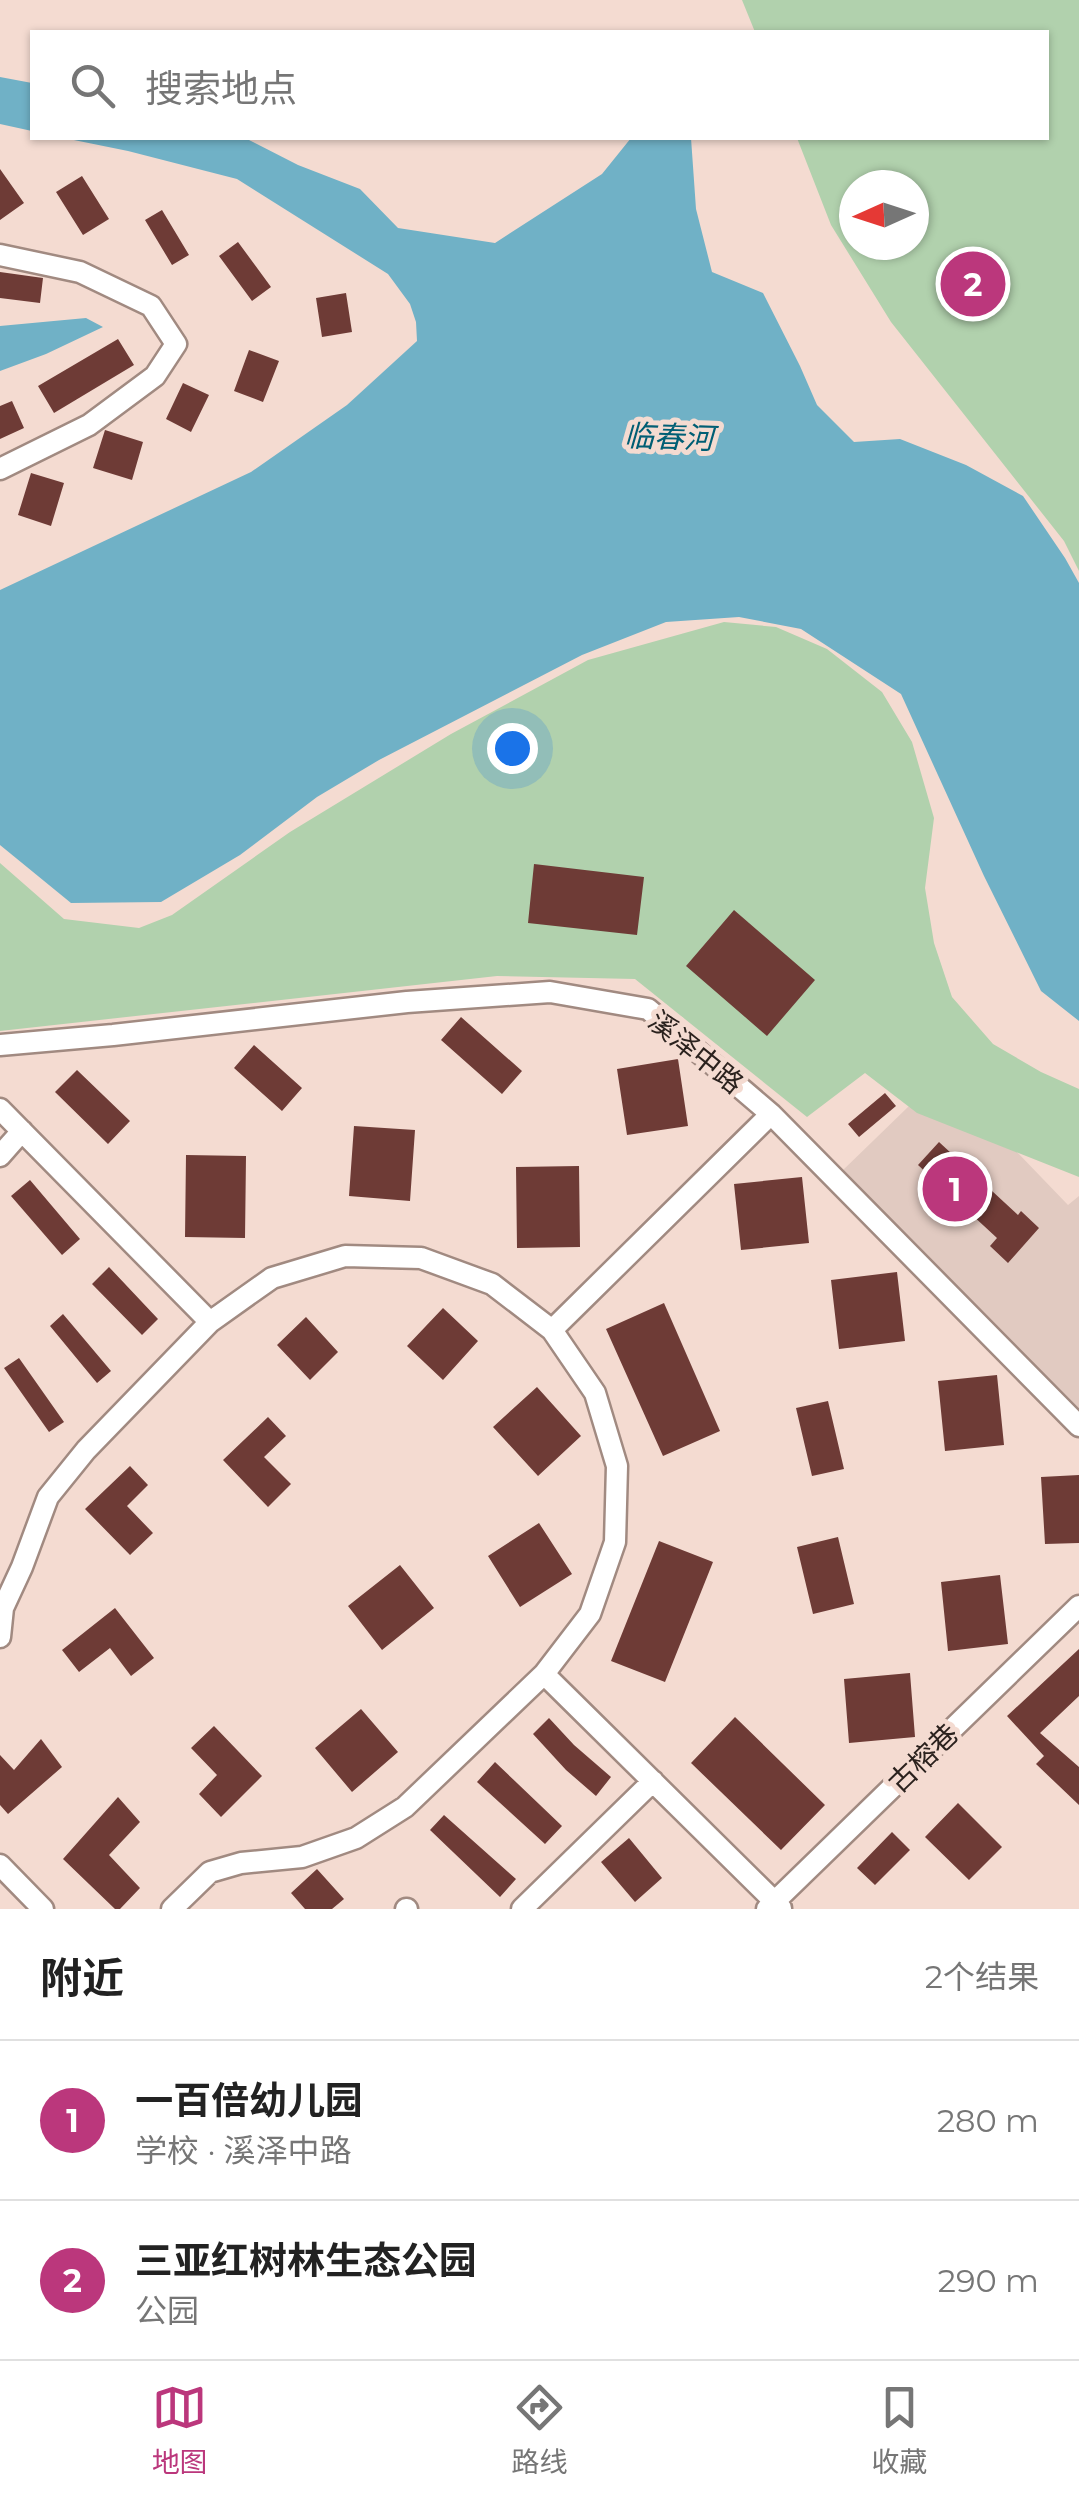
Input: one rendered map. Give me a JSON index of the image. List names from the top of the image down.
{
  "streets": {
    "street": ["溪泽中路", "古榕巷"]
  },
  "water": ["临春河"],
  "north": "left",
  "page": {
    "search": "搜索地点",
    "pins": ["2", "1"],
    "heading": ["附近", "2个结果"],
    "list": [
      {
        "mark": "1",
        "name": "一百倍幼儿园",
        "note": "学校 · 溪泽中路",
        "value": "280 m"
      },
      {
        "mark": "2",
        "name": "三亚红树林生态公园",
        "note": "公园",
        "value": "290 m"
      }
    ],
    "nav": ["地图", "路线", "收藏"]
  }
}
